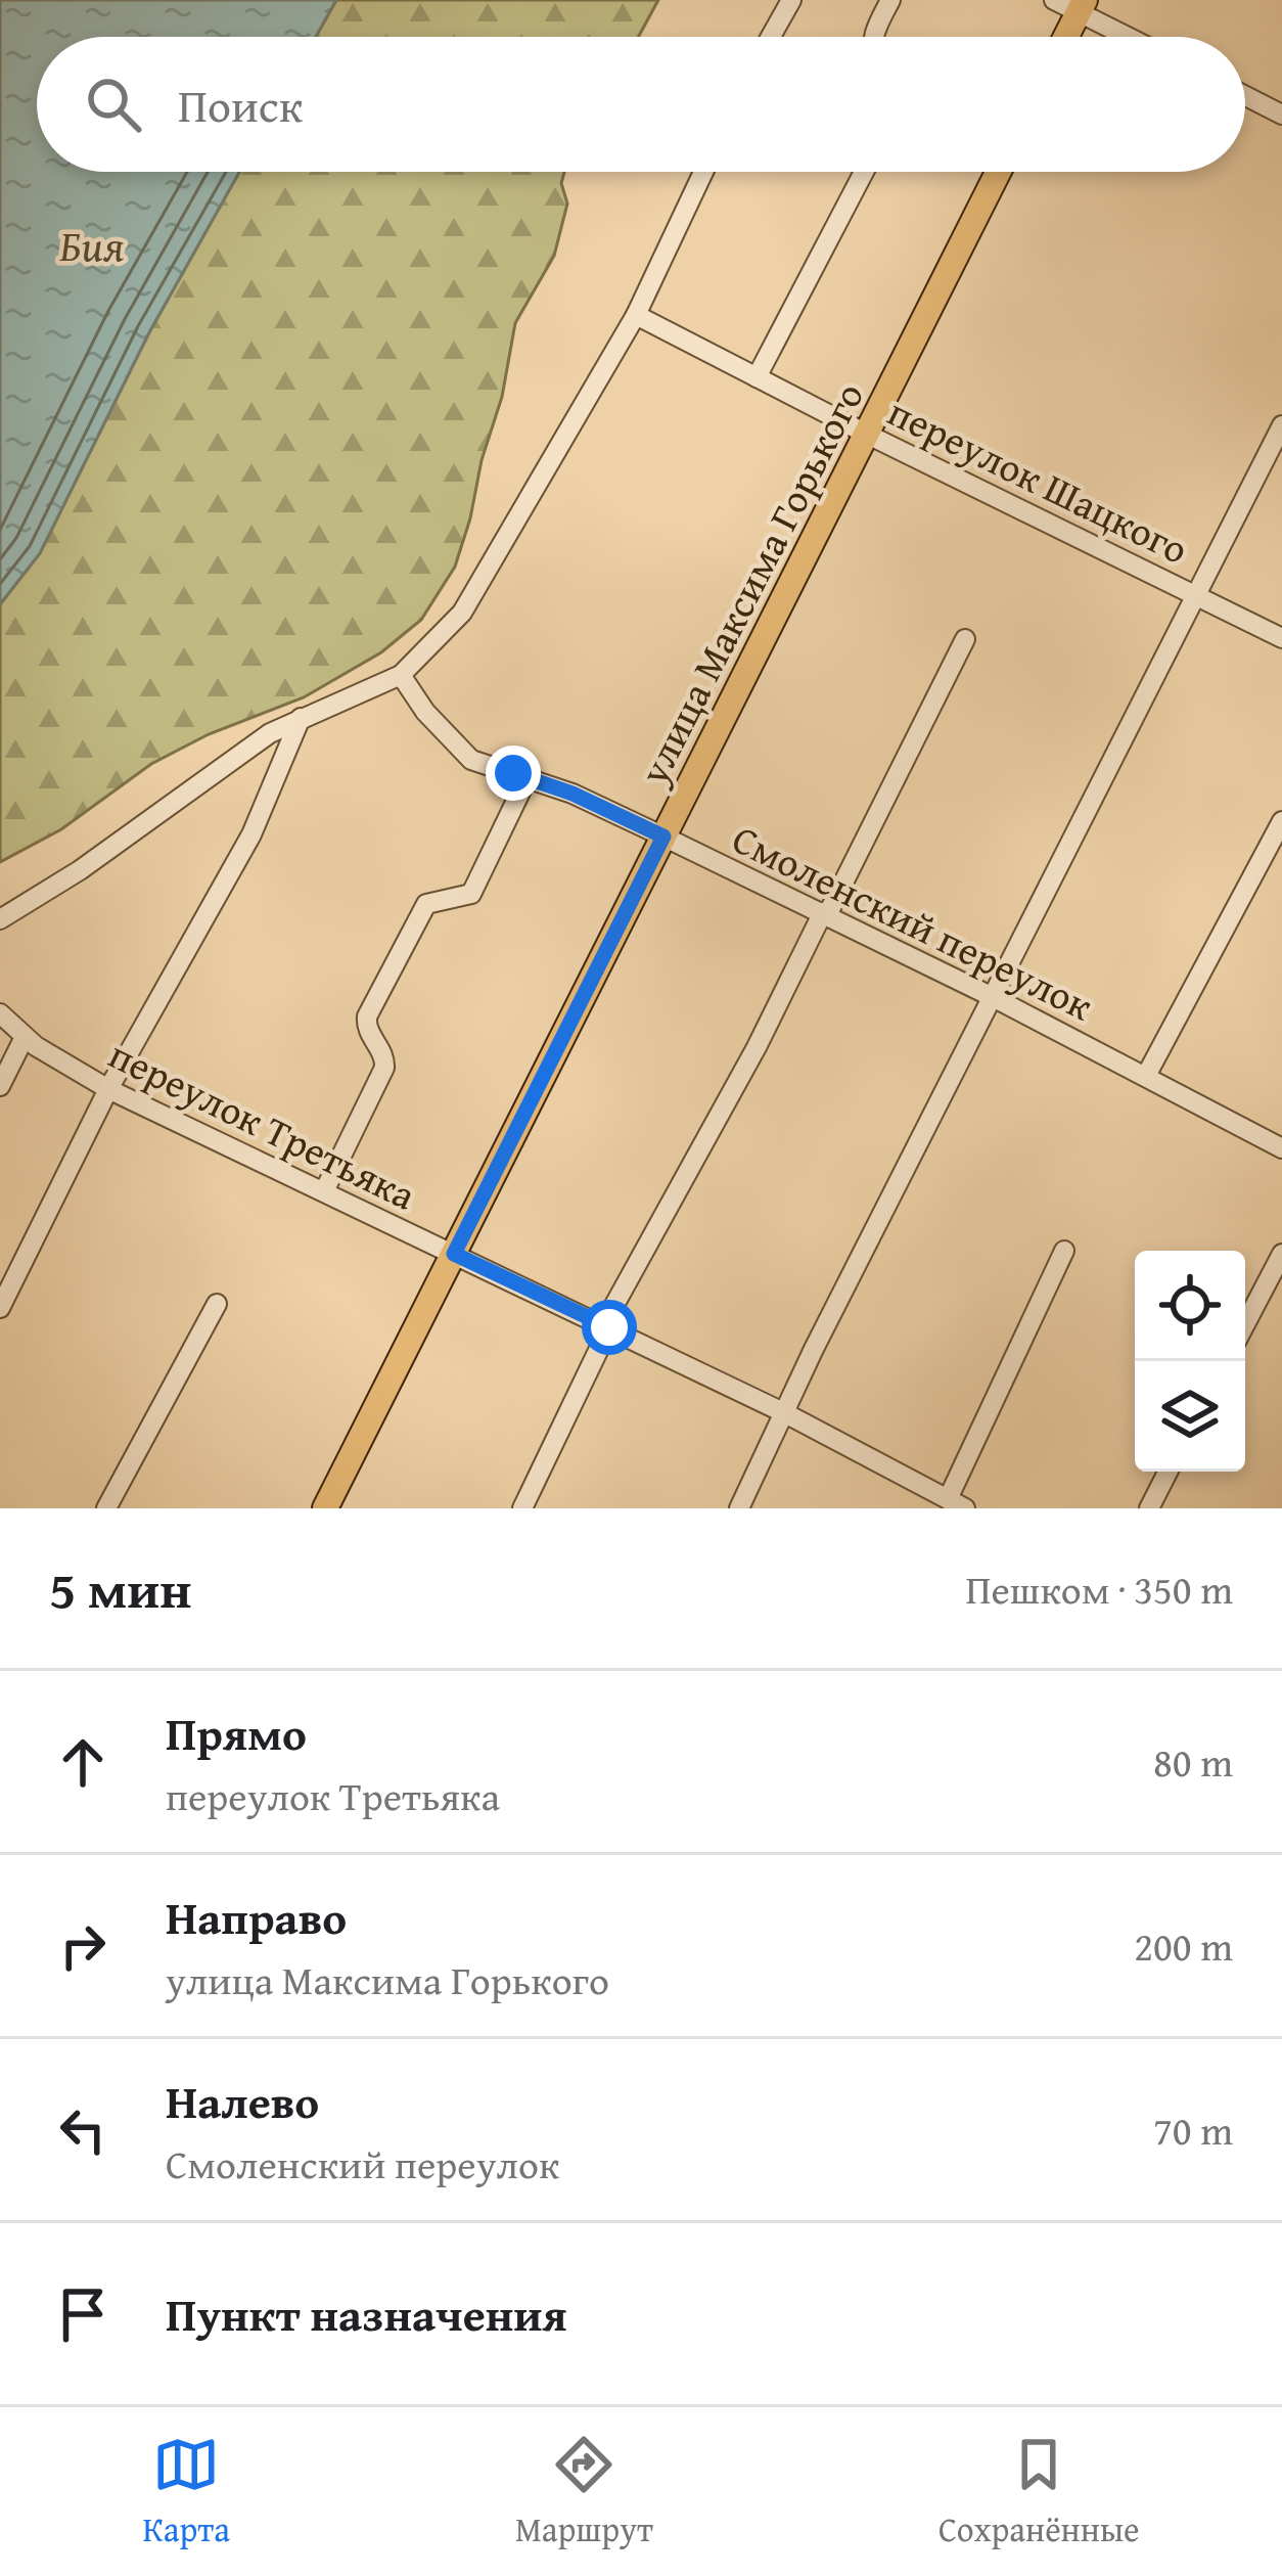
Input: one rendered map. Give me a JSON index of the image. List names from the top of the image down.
{
  "streets": {
    "main road": ["улица Максима Горького"],
    "street": ["переулок Шацкого", "Смоленский переулок", "переулок Третьяка"]
  },
  "crossings": [
    ["переулок Шацкого", "улица Максима Горького"],
    ["улица Максима Горького", "Смоленский переулок"],
    ["улица Максима Горького", "переулок Третьяка"]
  ],
  "water": ["Бия"],
  "page": {
    "search": "Поиск",
    "heading": ["5 мин", "Пешком · 350 m"],
    "list": [
      ["Прямо", "переулок Третьяка", "80 m"],
      ["Направо", "улица Максима Горького", "200 m"],
      ["Налево", "Смоленский переулок", "70 m"],
      "Пункт назначения"
    ],
    "nav": ["Карта", "Маршрут", "Сохранённые"]
  }
}
